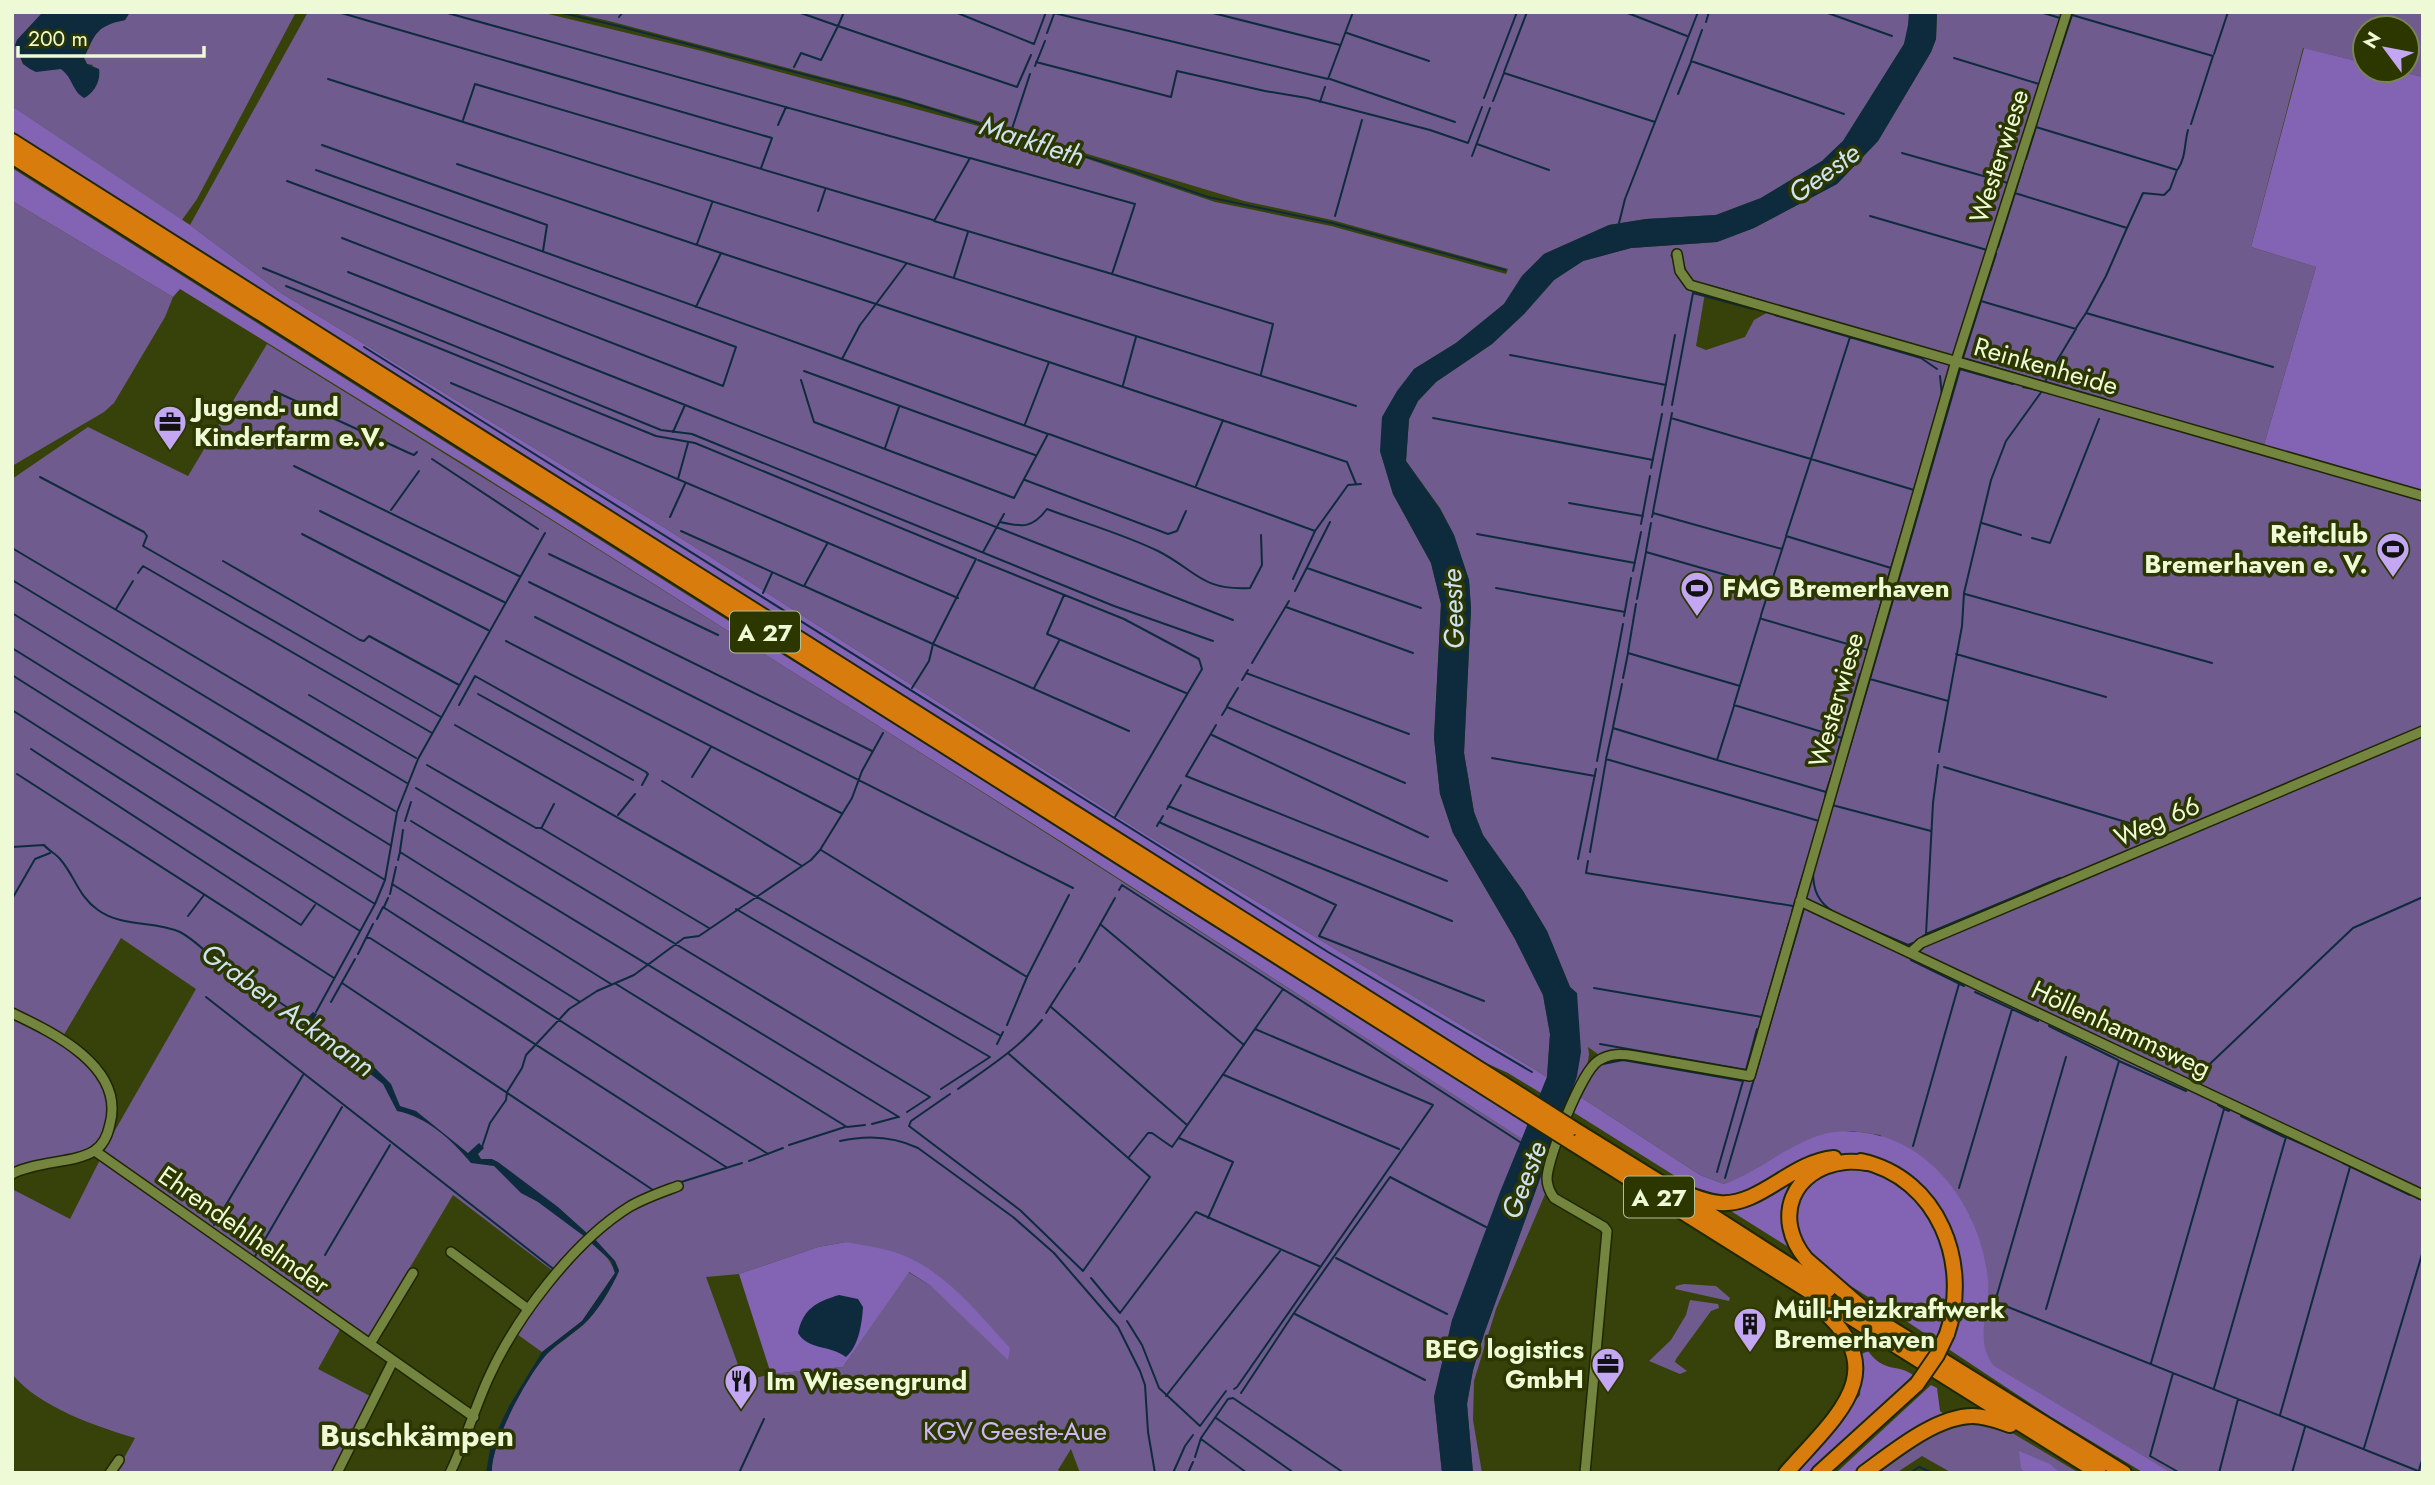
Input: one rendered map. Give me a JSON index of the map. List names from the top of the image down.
{
  "streets": {
    "highway": ["A 27"],
    "street": [
      "Westerwiese",
      "Reinkenheide",
      "Weg 66",
      "Höllenhammsweg",
      "Ehrendehlhelmder"
    ]
  },
  "crossings": [
    ["Westerwiese", "Reinkenheide"],
    ["Westerwiese", "Höllenhammsweg"],
    ["Weg 66", "Höllenhammsweg"]
  ],
  "districts": ["Buschkämpen"],
  "water": ["Markfleth", "Geeste", "Graben Ackmann"],
  "parks": ["KGV Geeste-Aue"],
  "places": {
    "office": ["Jugend- und Kinderfarm e.V.", "BEG logistics GmbH"],
    "sports": ["Reitclub Bremerhaven e. V.", "FMG Bremerhaven"],
    "building": ["Müll-Heizkraftwerk Bremerhaven"],
    "restaurant": ["Im Wiesengrund"]
  },
  "scale_bar": "200 m",
  "north": "top left"
}
